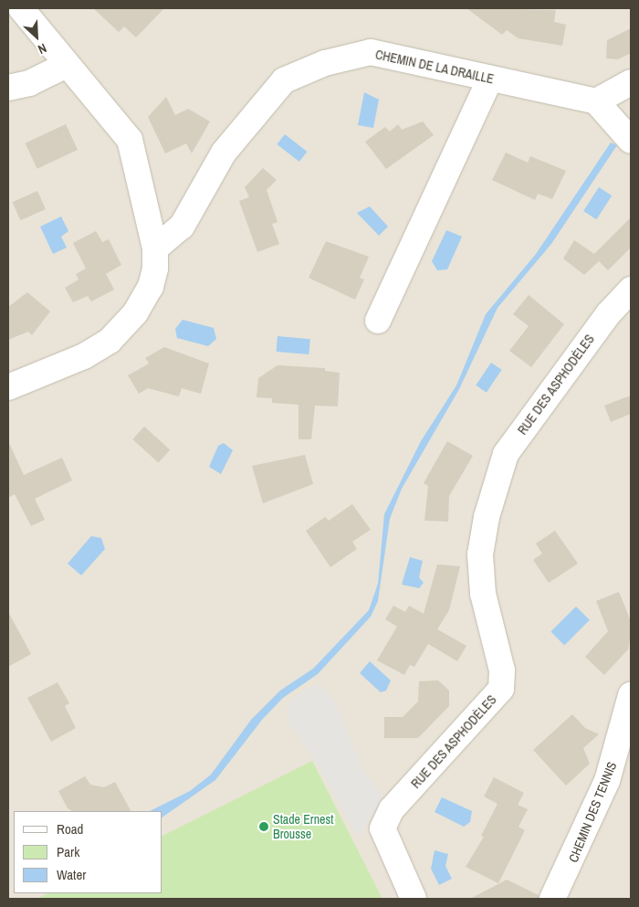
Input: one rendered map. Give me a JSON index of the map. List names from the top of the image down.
{
  "streets": {
    "street": ["CHEMIN DE LA DRAILLE", "RUE DES ASPHODÈLES", "CHEMIN DES TENNIS"]
  },
  "places": ["Stade Ernest Brousse"],
  "legend": ["Road", "Park", "Water"],
  "north": "bottom right"
}
